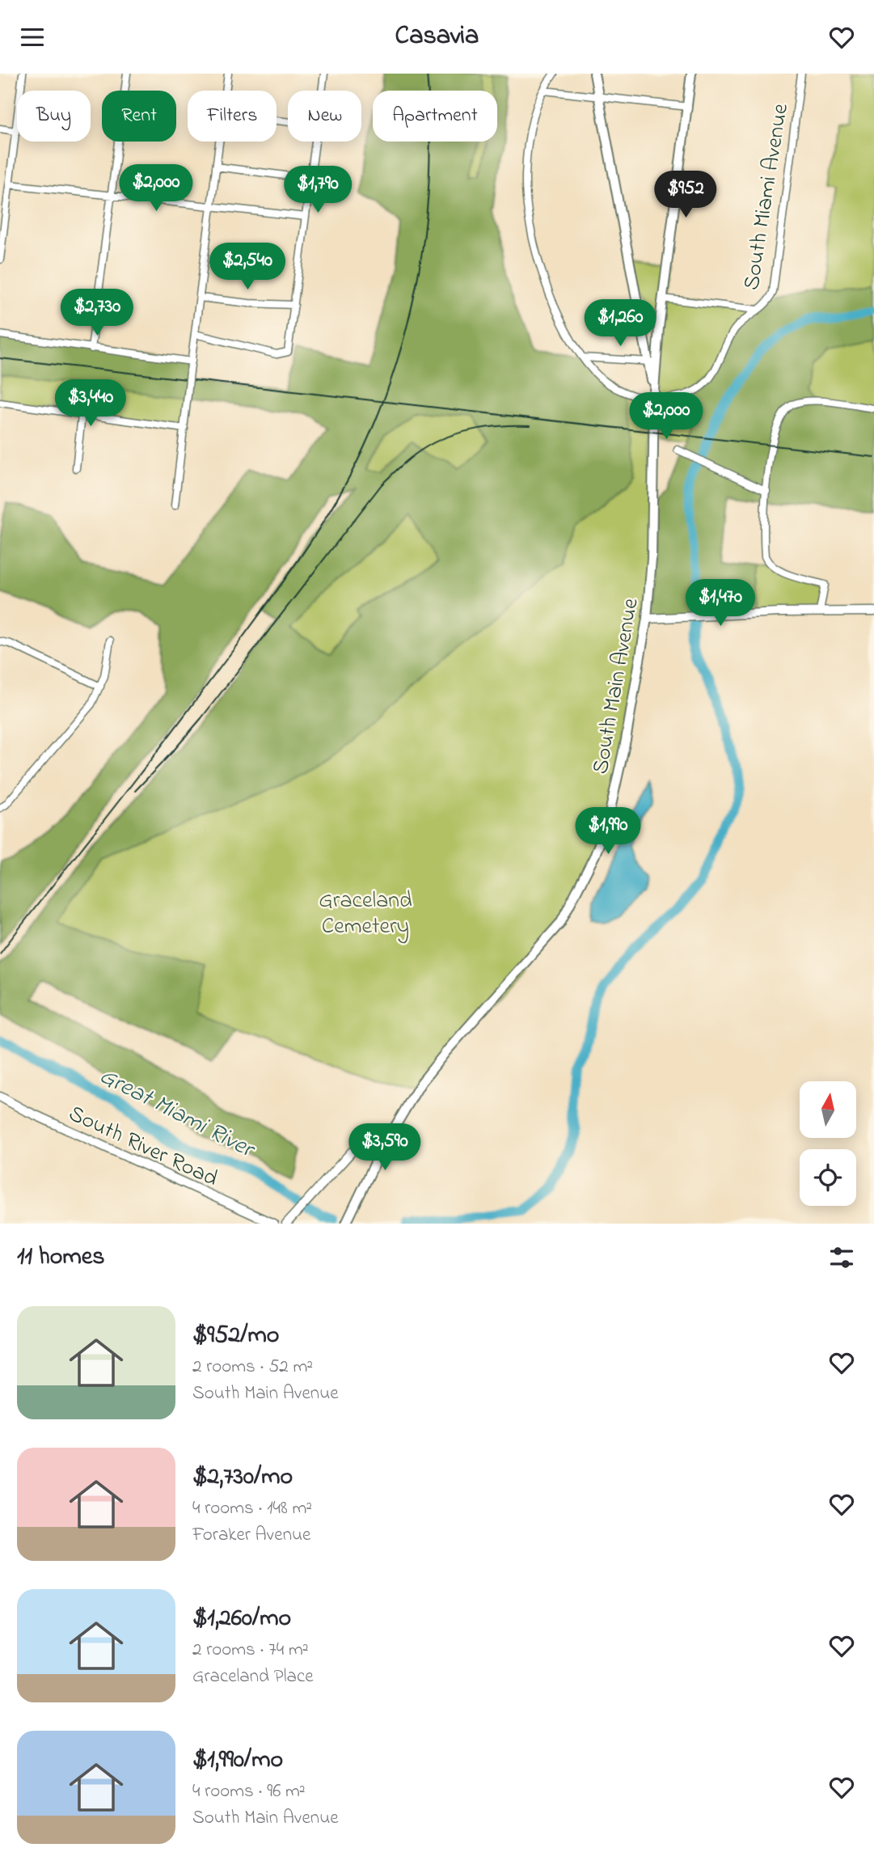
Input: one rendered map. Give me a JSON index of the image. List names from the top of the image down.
{
  "streets": {
    "main road": ["South Main Avenue"],
    "street": ["South Miami Avenue", "South River Road"]
  },
  "crossings": [
    ["South Miami Avenue", "South Main Avenue"]
  ],
  "water": ["Great Miami River"],
  "parks": ["Graceland Cemetery"],
  "north": "top",
  "page": {
    "header": "Casavia",
    "chip": [
      "Buy",
      "Rent",
      "Filters",
      "New",
      "Apartment"
    ],
    "price": [
      "$2,000",
      "$1,790",
      "$952",
      "$2,540",
      "$2,730",
      "$1,260",
      "$3,440",
      "$2,000",
      "$1,470",
      "$1,990",
      "$3,590"
    ],
    "heading": "11 homes",
    "list": [
      {
        "name": "$952/mo",
        "note": "2 rooms · 52 m² · South Main Avenue"
      },
      {
        "name": "$2,730/mo",
        "note": "4 rooms · 148 m² · Foraker Avenue"
      },
      {
        "name": "$1,260/mo",
        "note": "2 rooms · 74 m² · Graceland Place"
      },
      {
        "name": "$1,990/mo",
        "note": "4 rooms · 96 m² · South Main Avenue"
      }
    ]
  }
}
